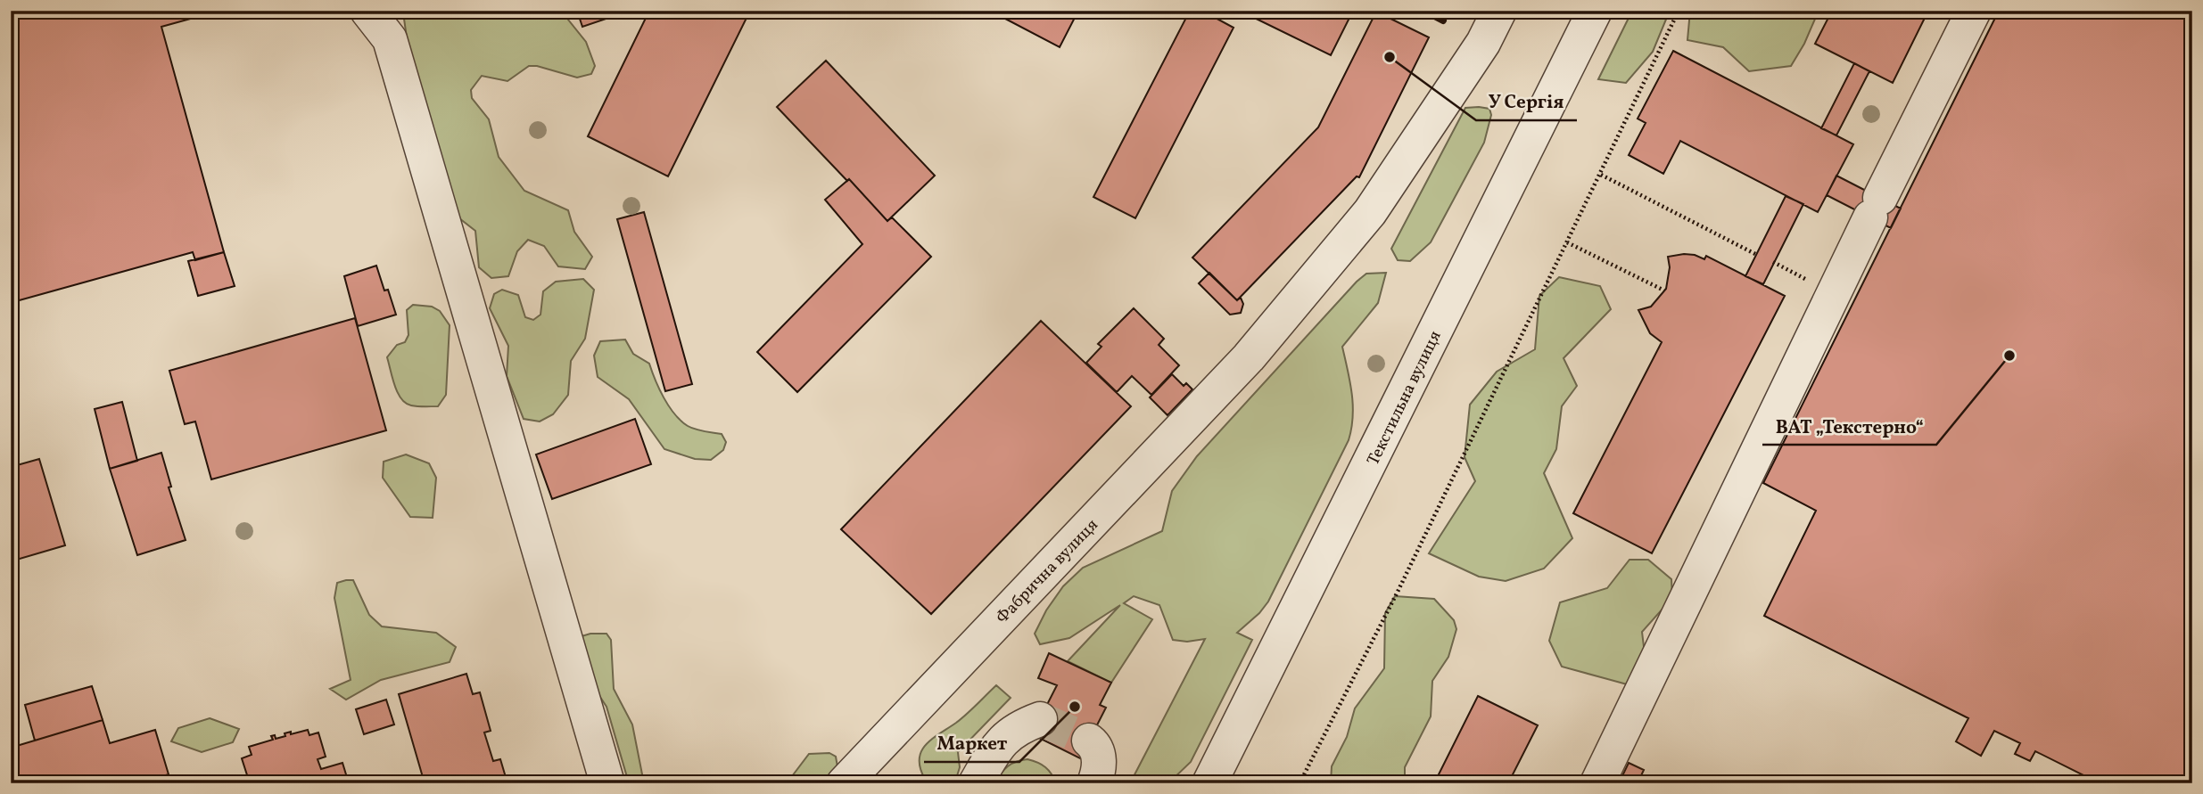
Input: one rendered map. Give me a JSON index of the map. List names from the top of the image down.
{
  "streets": {
    "street": ["Текстильна вулиця", "Фабрична вулиця"]
  },
  "places": ["У Сергія", "ВАТ „Текстерно“", "Маркет"]
}
